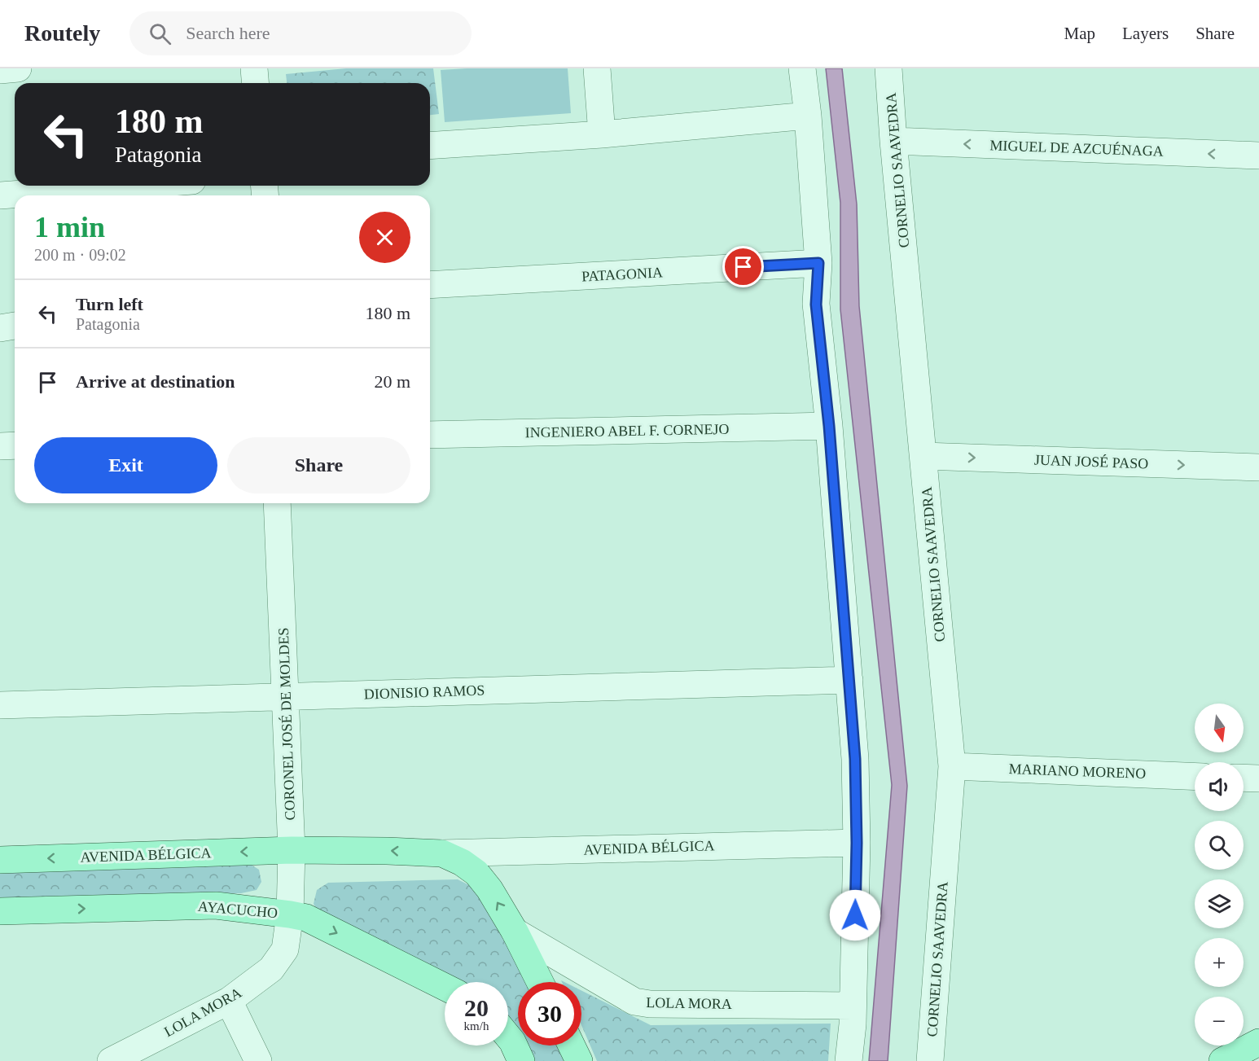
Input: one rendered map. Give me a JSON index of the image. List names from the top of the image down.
{
  "streets": {
    "main road": ["AVENIDA BÉLGICA", "AYACUCHO"],
    "street": [
      "MIGUEL DE AZCUÉNAGA",
      "CORNELIO SAAVEDRA",
      "PATAGONIA",
      "INGENIERO ABEL F. CORNEJO",
      "JUAN JOSÉ PASO",
      "DIONISIO RAMOS",
      "CORONEL JOSÉ DE MOLDES",
      "MARIANO MORENO",
      "LOLA MORA"
    ]
  },
  "crossings": [
    ["MIGUEL DE AZCUÉNAGA", "CORNELIO SAAVEDRA"],
    ["CORNELIO SAAVEDRA", "JUAN JOSÉ PASO"],
    ["CORNELIO SAAVEDRA", "MARIANO MORENO"],
    ["DIONISIO RAMOS", "CORONEL JOSÉ DE MOLDES"],
    ["CORONEL JOSÉ DE MOLDES", "AVENIDA BÉLGICA"],
    ["CORONEL JOSÉ DE MOLDES", "AYACUCHO"],
    ["CORONEL JOSÉ DE MOLDES", "LOLA MORA"]
  ],
  "one_way": ["MIGUEL DE AZCUÉNAGA", "JUAN JOSÉ PASO", "AVENIDA BÉLGICA"],
  "north": "bottom",
  "page": {
    "header": "Routely",
    "search": "Search here",
    "nav": ["Map", "Layers", "Share"],
    "turn": ["180 m", "Patagonia"],
    "heading": ["1 min", "200 m · 09:02"],
    "list": [
      {
        "name": "Turn left",
        "note": "Patagonia",
        "value": "180 m"
      },
      {
        "name": "Arrive at destination",
        "value": "20 m"
      }
    ],
    "buttons": ["Exit", "Share"],
    "map_buttons": ["+", "−"],
    "speed": "20 km/h",
    "limit": "30"
  }
}
